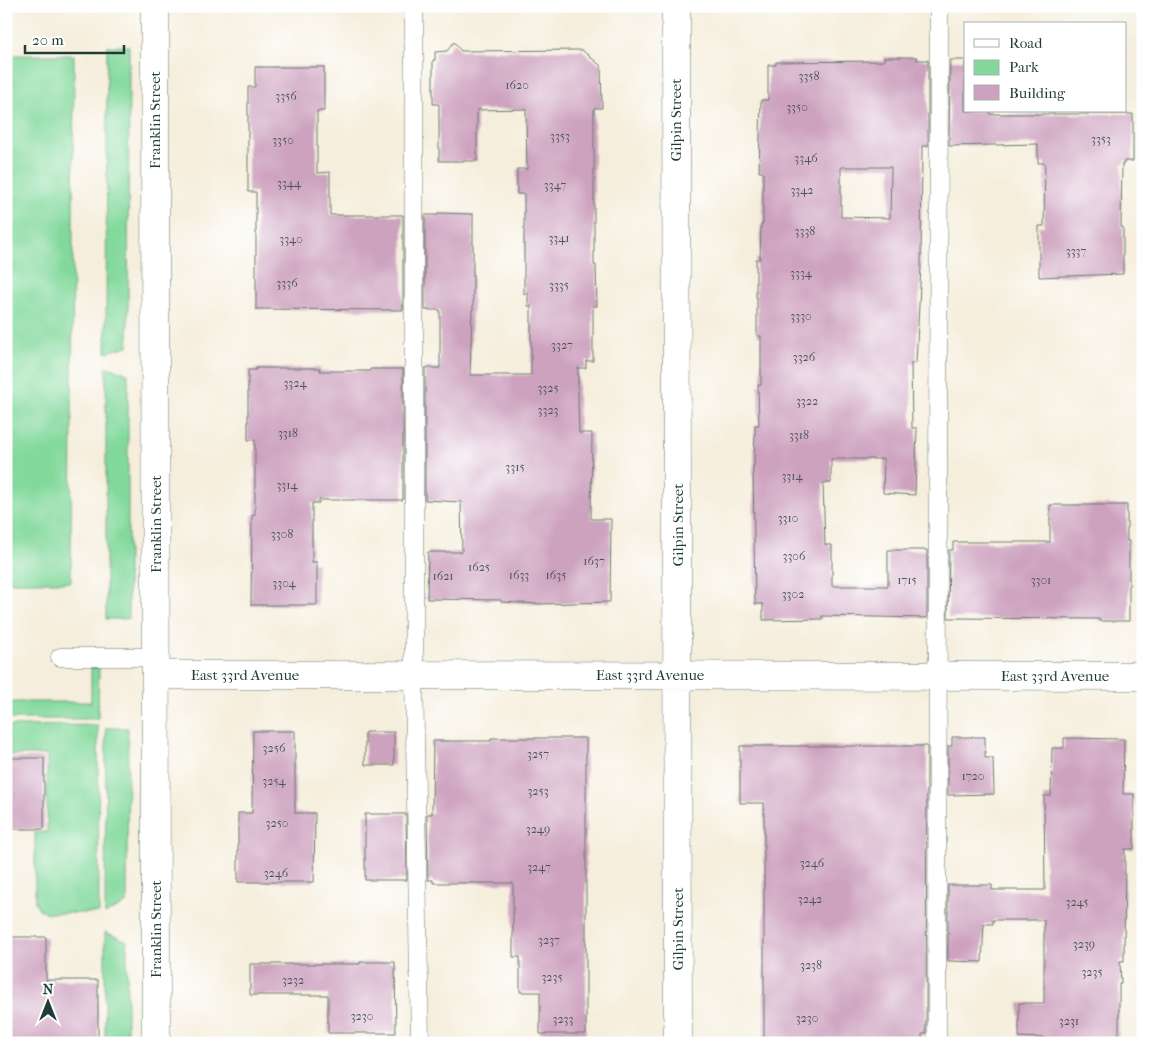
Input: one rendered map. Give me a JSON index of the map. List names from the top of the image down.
{
  "streets": {
    "street": ["Franklin Street", "Gilpin Street", "East 33rd Avenue"]
  },
  "crossings": [
    ["Franklin Street", "East 33rd Avenue"],
    ["Gilpin Street", "East 33rd Avenue"]
  ],
  "house_numbers": [
    "3358",
    "1620",
    "3356",
    "3350",
    "3353",
    "3353",
    "3350",
    "3346",
    "3344",
    "3347",
    "3342",
    "3338",
    "3341",
    "3340",
    "3337",
    "3334",
    "3336",
    "3335",
    "3330",
    "3327",
    "3326",
    "3324",
    "3325",
    "3322",
    "3323",
    "3318",
    "3318",
    "3315",
    "3314",
    "3314",
    "3310",
    "3308",
    "3306",
    "1637",
    "1625",
    "1633",
    "1635",
    "1621",
    "1715",
    "3301",
    "3304",
    "3302",
    "3256",
    "3257",
    "1720",
    "3254",
    "3253",
    "3250",
    "3249",
    "3246",
    "3247",
    "3246",
    "3242",
    "3245",
    "3237",
    "3239",
    "3238",
    "3235",
    "3235",
    "3232",
    "3230",
    "3230",
    "3233",
    "3231"
  ],
  "legend": ["Road", "Park", "Building"],
  "scale_bar": "20 m",
  "north": "top"
}
